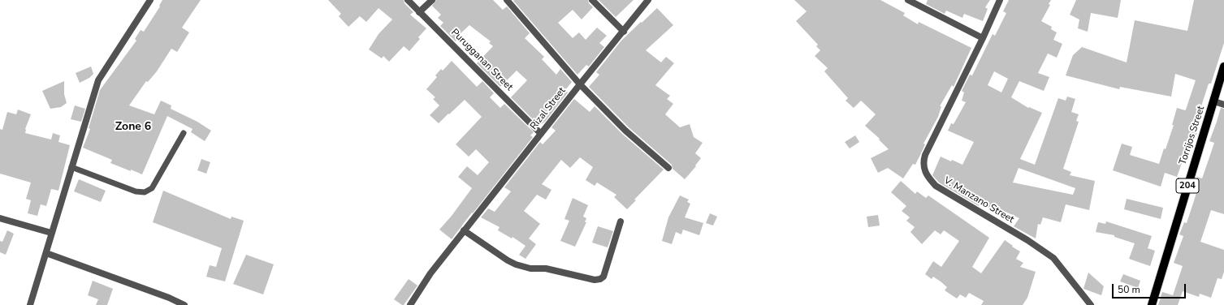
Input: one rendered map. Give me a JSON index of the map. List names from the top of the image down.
{
  "streets": {
    "main road": ["Torrijos Street", "204"],
    "street": ["Purugganan Street", "Rizal Street", "V. Manzano Street"]
  },
  "crossings": [
    ["Purugganan Street", "Rizal Street"]
  ],
  "districts": ["Zone 6"],
  "scale_bar": "50 m"
}
